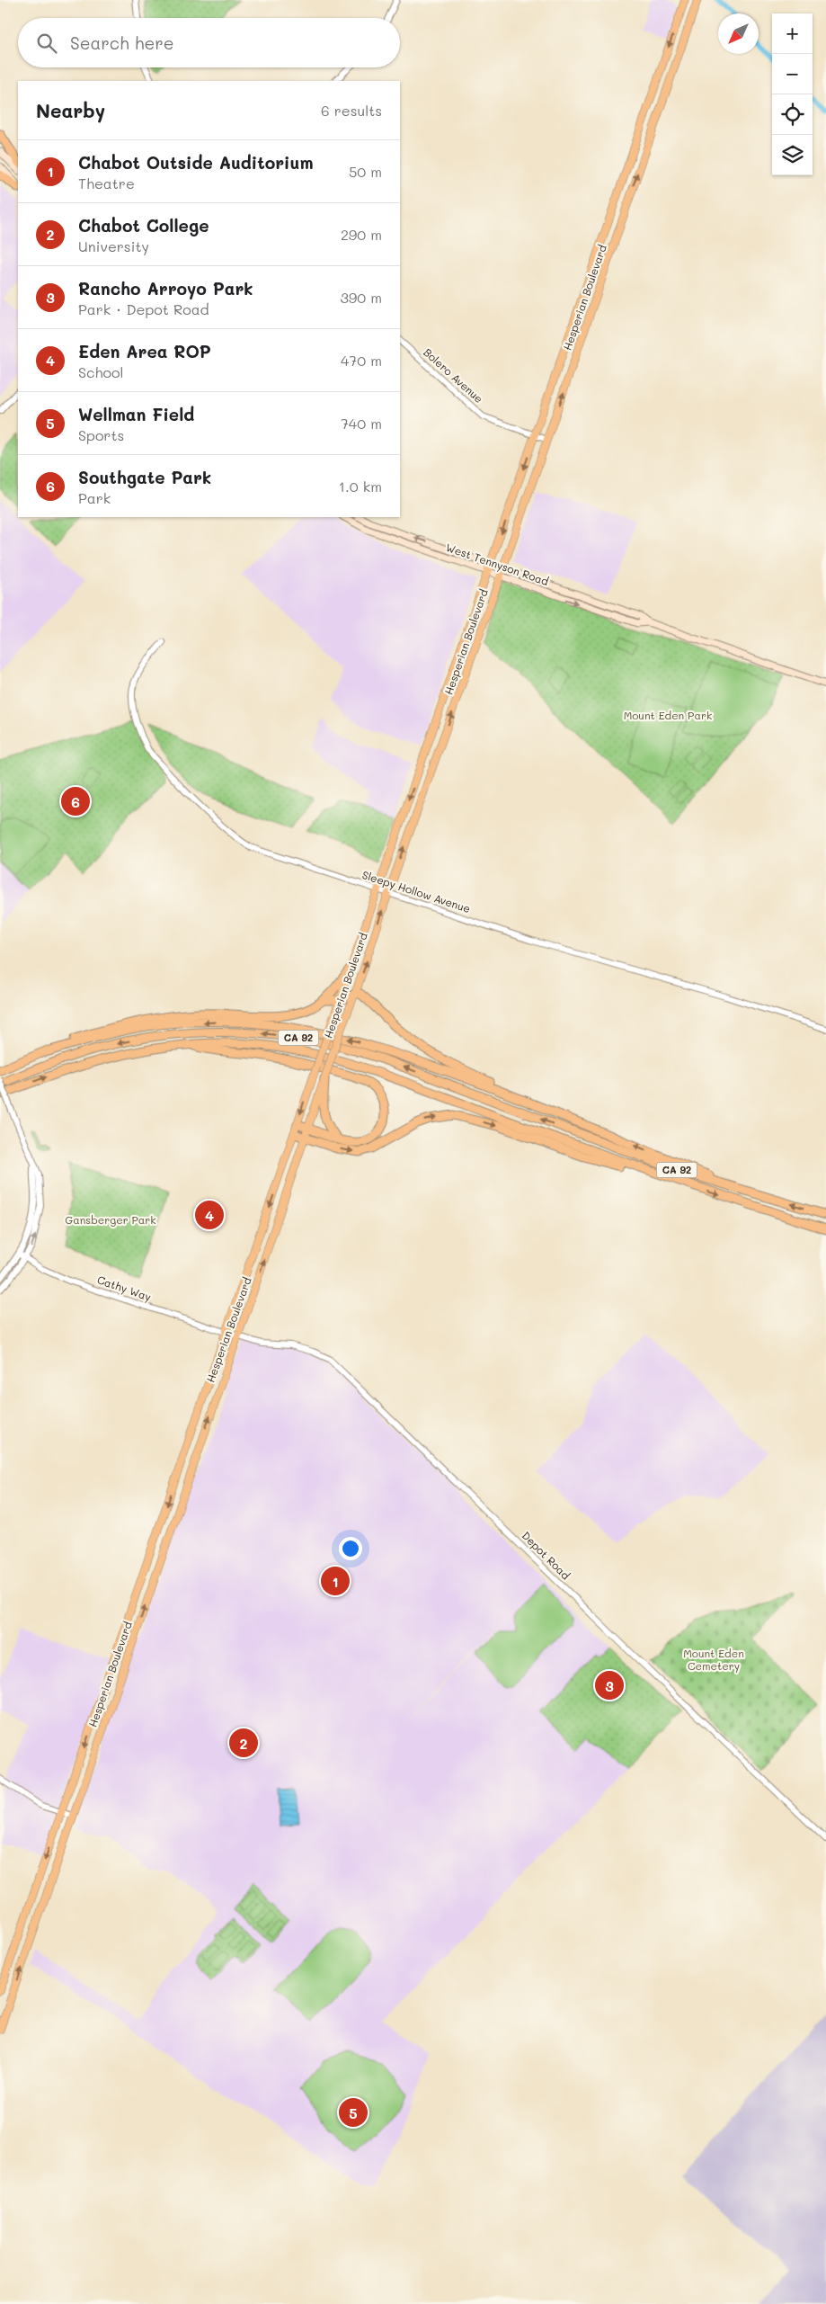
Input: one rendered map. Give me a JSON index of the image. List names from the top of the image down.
{
  "streets": {
    "highway": ["CA 92"],
    "main road": ["Hesperian Boulevard", "West Tennyson Road"],
    "street": [
      "Bolero Avenue",
      "Sleepy Hollow Avenue",
      "Cathy Way",
      "Depot Road"
    ]
  },
  "crossings": [
    ["Hesperian Boulevard", "Bolero Avenue"],
    ["Hesperian Boulevard", "West Tennyson Road"],
    ["Hesperian Boulevard", "Sleepy Hollow Avenue"],
    ["Hesperian Boulevard", "Cathy Way"],
    ["Hesperian Boulevard", "Depot Road"],
    ["Cathy Way", "Depot Road"]
  ],
  "parks": ["Mount Eden Park", "Gansberger Park", "Mount Eden Cemetery"],
  "north": "bottom left",
  "page": {
    "map_buttons": ["+", "−"],
    "search": "Search here",
    "heading": ["Nearby", "6 results"],
    "list": [
      {
        "mark": "1",
        "name": "Chabot Outside Auditorium",
        "note": "Theatre",
        "value": "50 m"
      },
      {
        "mark": "2",
        "name": "Chabot College",
        "note": "University",
        "value": "290 m"
      },
      {
        "mark": "3",
        "name": "Rancho Arroyo Park",
        "note": "Park · Depot Road",
        "value": "390 m"
      },
      {
        "mark": "4",
        "name": "Eden Area ROP",
        "note": "School",
        "value": "470 m"
      },
      {
        "mark": "5",
        "name": "Wellman Field",
        "note": "Sports",
        "value": "740 m"
      },
      {
        "mark": "6",
        "name": "Southgate Park",
        "note": "Park",
        "value": "1.0 km"
      }
    ],
    "pins": [
      "6",
      "4",
      "1",
      "3",
      "2",
      "5"
    ]
  }
}
